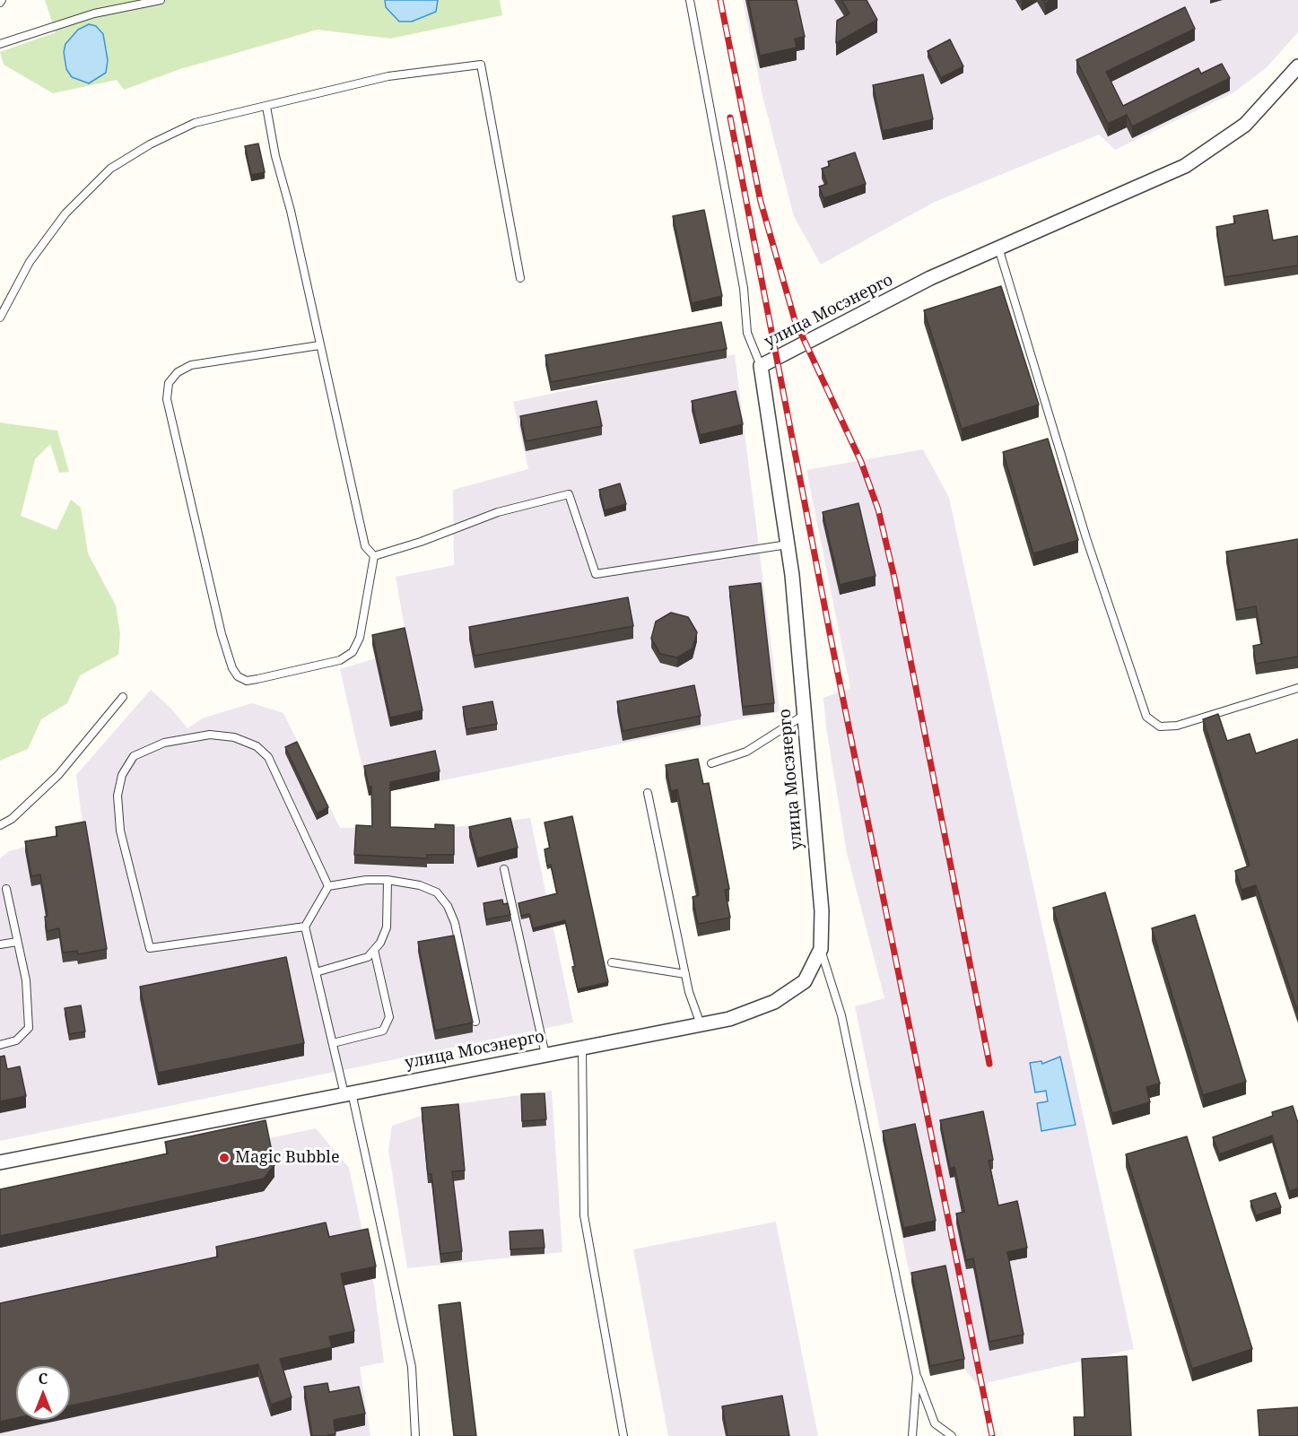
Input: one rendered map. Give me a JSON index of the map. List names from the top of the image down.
{
  "streets": {
    "street": ["улица Мосэнерго"]
  },
  "places": ["Magic Bubble"],
  "north": "top"
}
